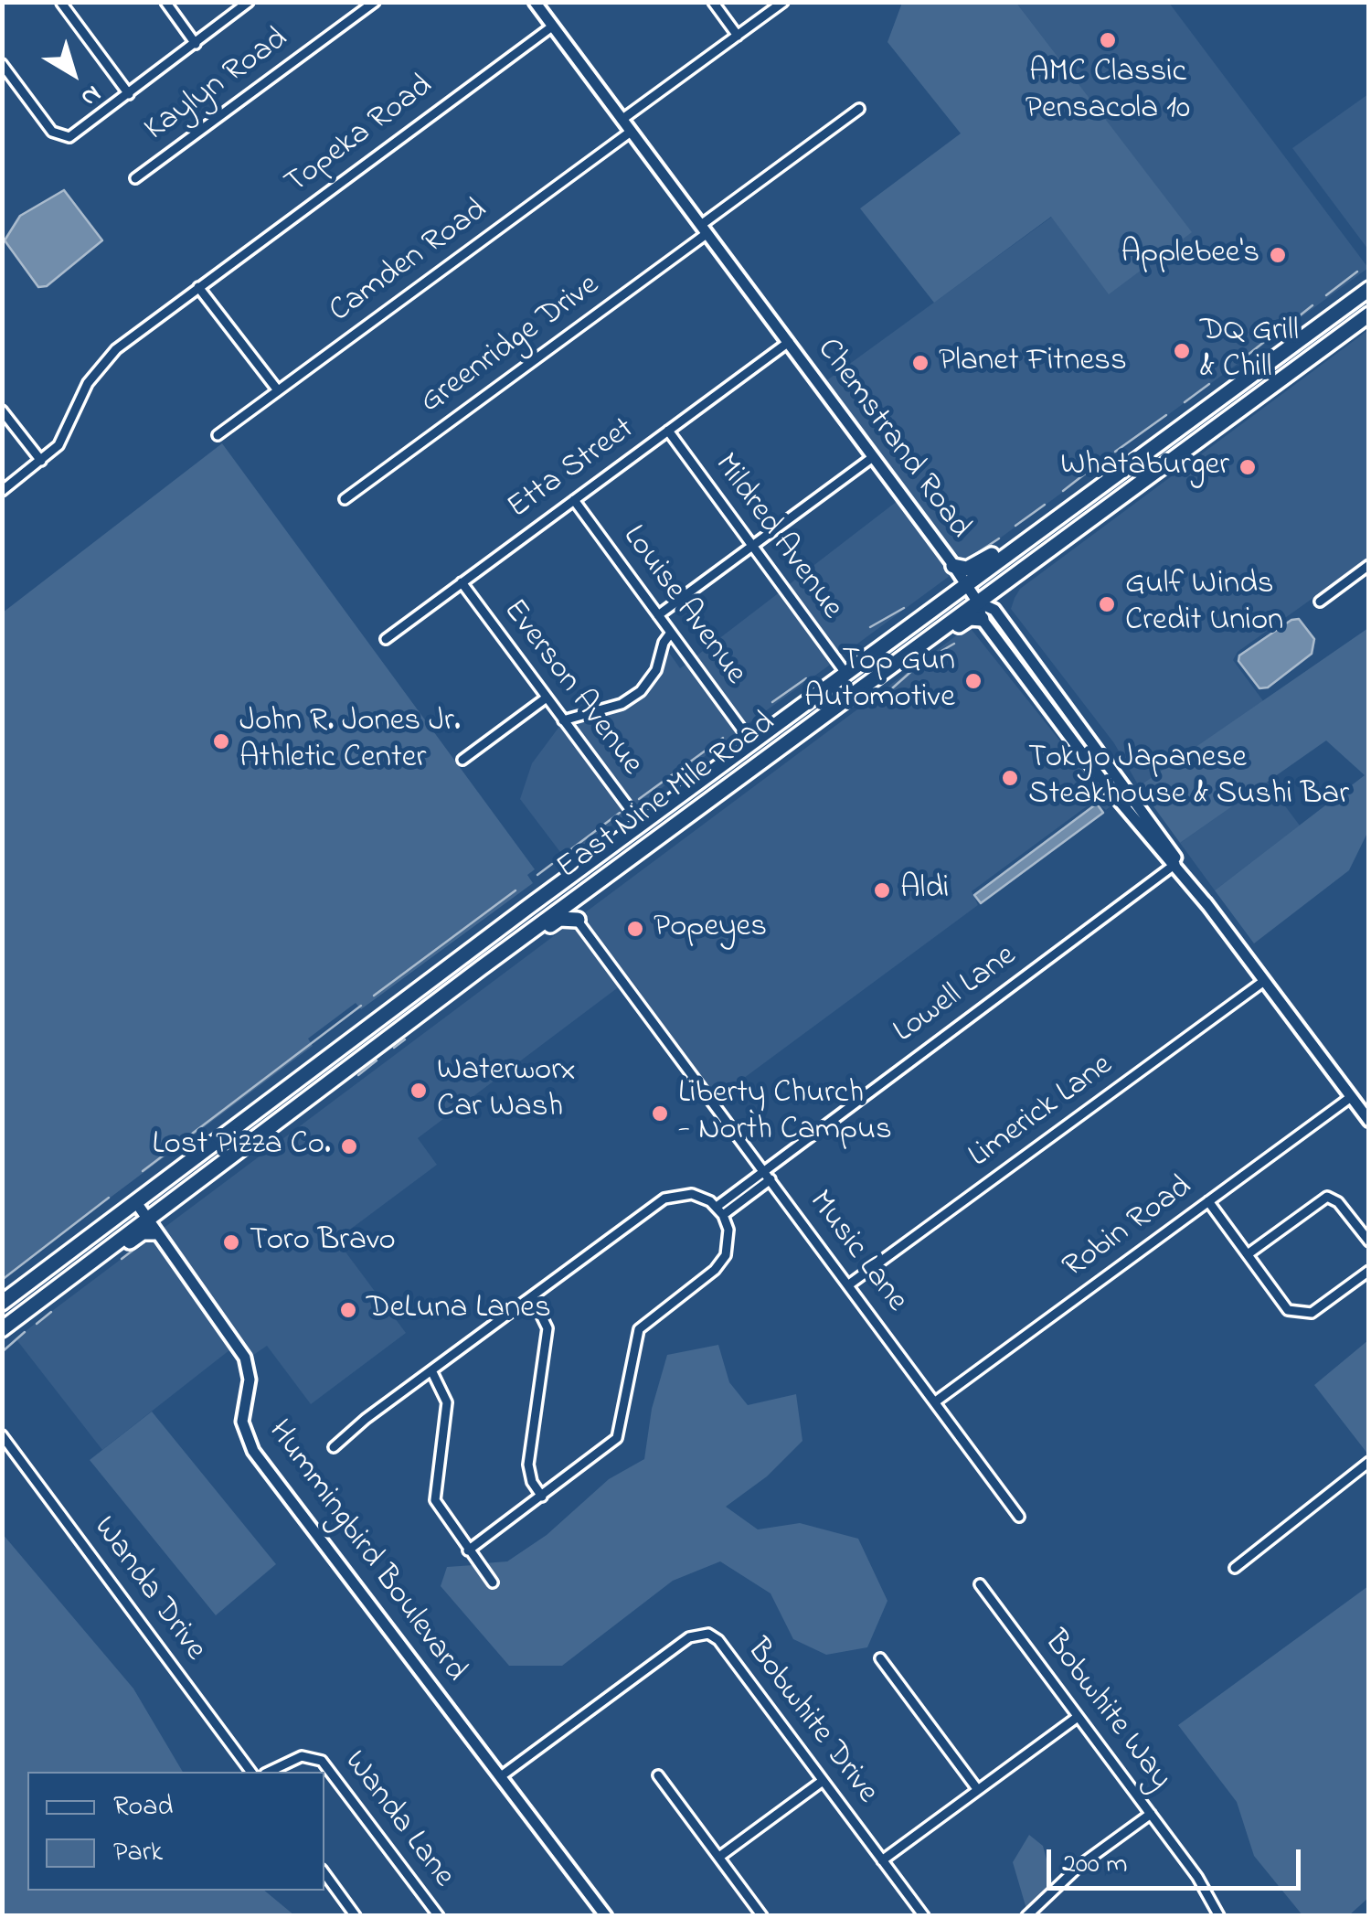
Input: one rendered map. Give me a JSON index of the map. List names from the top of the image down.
{
  "streets": {
    "main road": ["East Nine Mile Road"],
    "street": [
      "Kaylyn Road",
      "Topeka Road",
      "Camden Road",
      "Greenridge Drive",
      "Chemstrand Road",
      "Etta Street",
      "Mildred Avenue",
      "Louise Avenue",
      "Everson Avenue",
      "Lowell Lane",
      "Limerick Lane",
      "Robin Road",
      "Music Lane",
      "Hummingbird Boulevard",
      "Wanda Drive",
      "Bobwhite Way",
      "Bobwhite Drive",
      "Wanda Lane"
    ]
  },
  "crossings": [
    ["Topeka Road", "Chemstrand Road"],
    ["Camden Road", "Chemstrand Road"],
    ["Greenridge Drive", "Chemstrand Road"],
    ["Chemstrand Road", "Etta Street"],
    ["Chemstrand Road", "East Nine Mile Road"],
    ["Chemstrand Road", "Lowell Lane"],
    ["Chemstrand Road", "Limerick Lane"],
    ["Chemstrand Road", "Robin Road"],
    ["Etta Street", "Mildred Avenue"],
    ["Etta Street", "Louise Avenue"],
    ["Etta Street", "Everson Avenue"],
    ["Mildred Avenue", "East Nine Mile Road"],
    ["Louise Avenue", "East Nine Mile Road"],
    ["Everson Avenue", "East Nine Mile Road"],
    ["East Nine Mile Road", "Music Lane"],
    ["East Nine Mile Road", "Hummingbird Boulevard"],
    ["Lowell Lane", "Music Lane"],
    ["Limerick Lane", "Music Lane"],
    ["Robin Road", "Music Lane"],
    ["Hummingbird Boulevard", "Bobwhite Drive"]
  ],
  "places": [
    "AMC Classic Pensacola 10",
    "Applebee's",
    "DQ Grill & Chill",
    "Planet Fitness",
    "Whataburger",
    "Gulf Winds Credit Union",
    "Top Gun Automotive",
    "John R. Jones Jr. Athletic Center",
    "Tokyo Japanese Steakhouse & Sushi Bar",
    "Aldi",
    "Popeyes",
    "Waterworx Car Wash",
    "Liberty Church - North Campus",
    "Lost Pizza Co.",
    "Toro Bravo",
    "DeLuna Lanes"
  ],
  "legend": ["Road", "Park"],
  "scale_bar": "200 m",
  "north": "bottom right"
}
